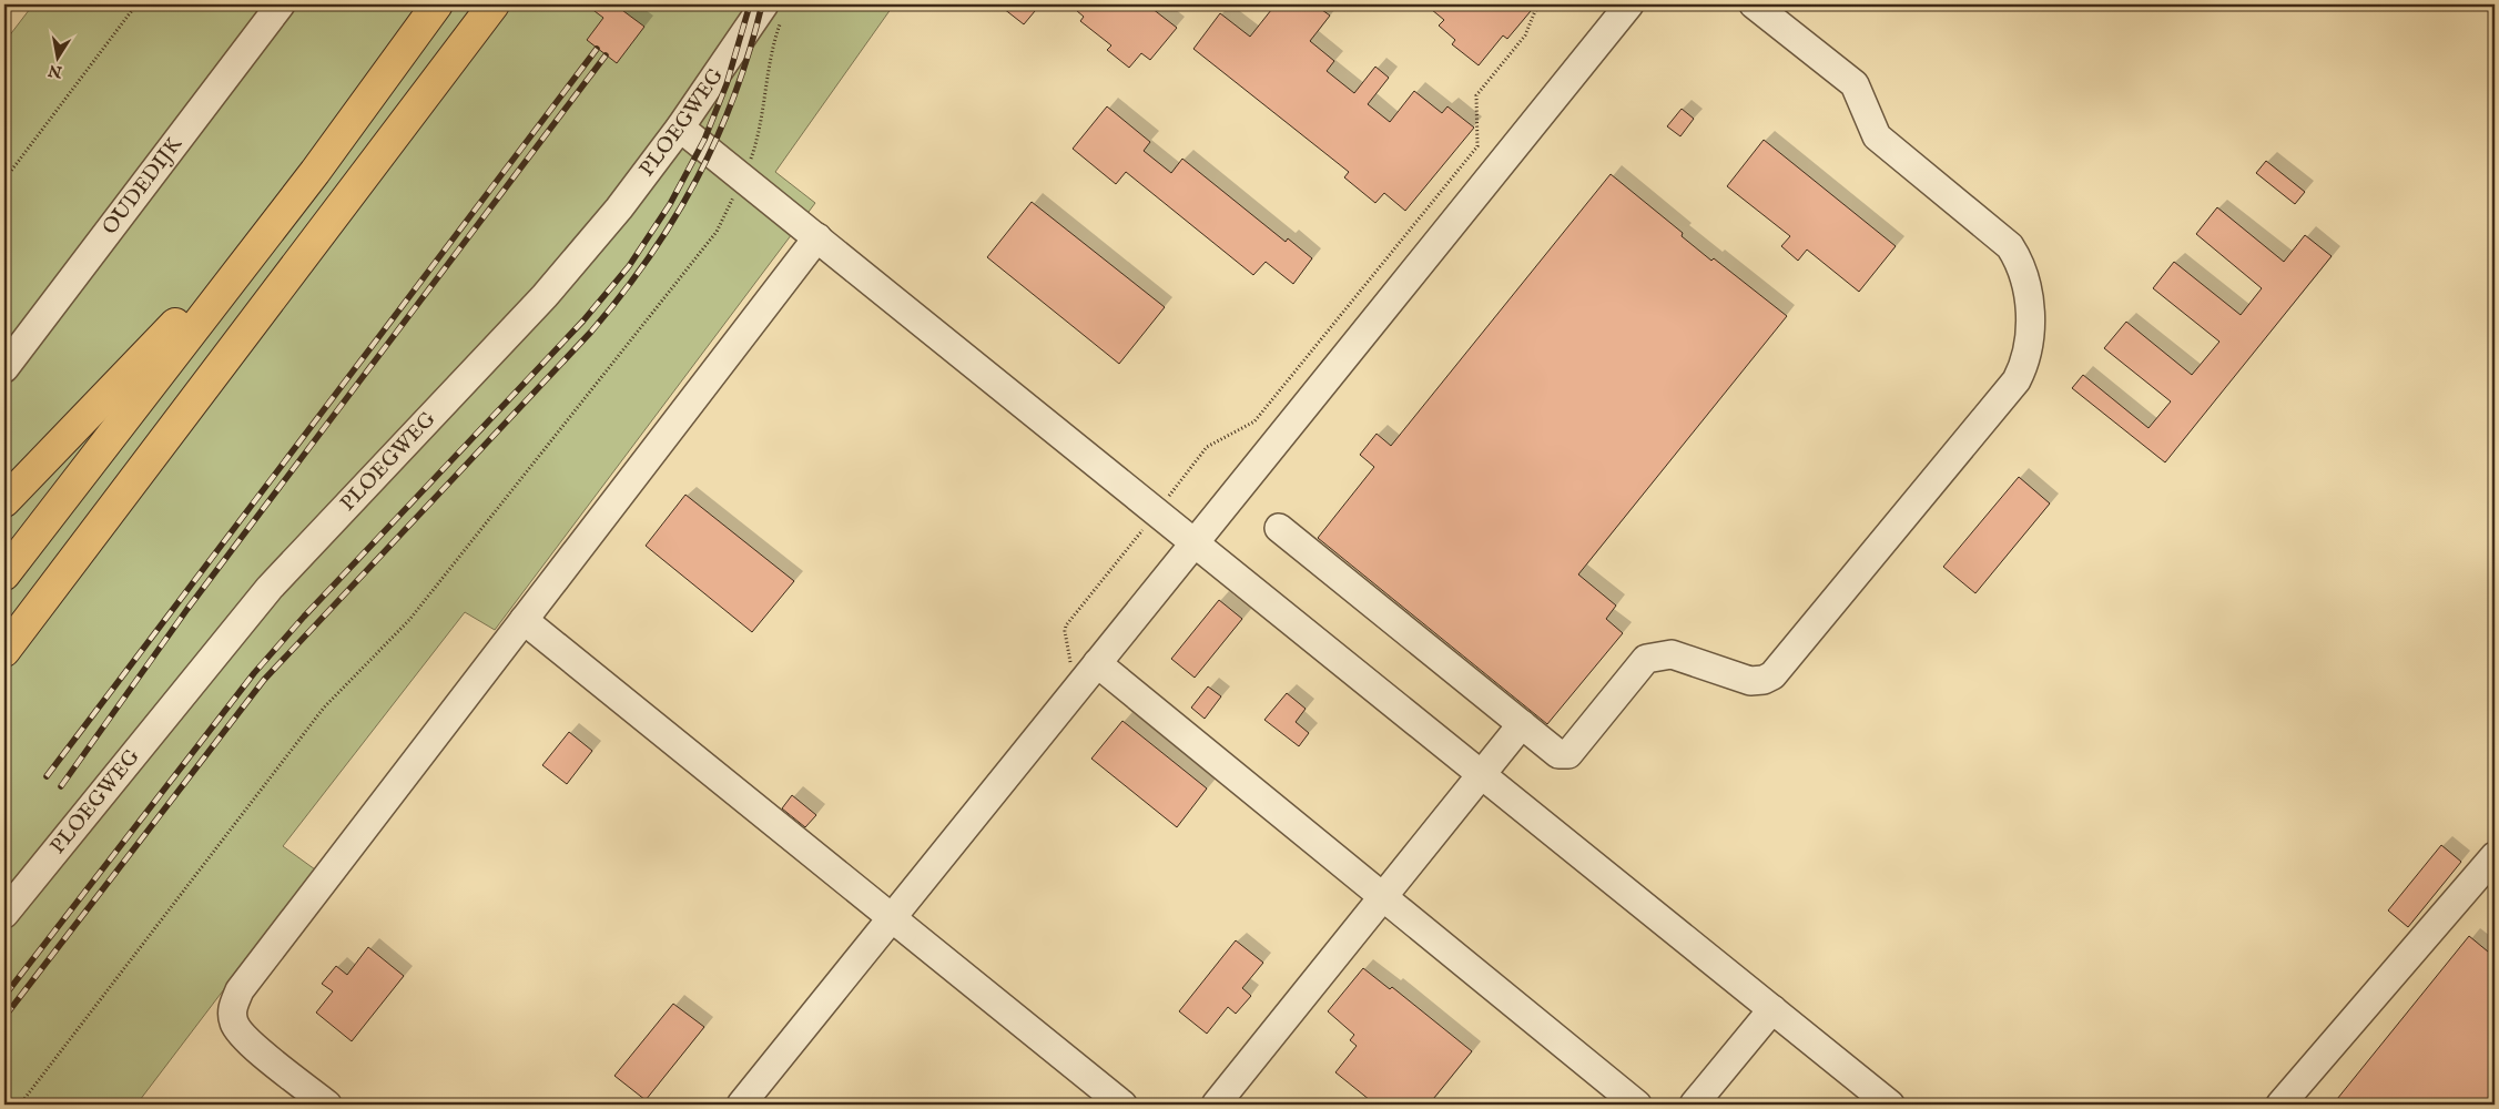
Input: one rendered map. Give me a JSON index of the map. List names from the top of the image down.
{
  "streets": {
    "street": ["PLOEGWEG", "OUDEDIJK"]
  },
  "north": "bottom"
}
